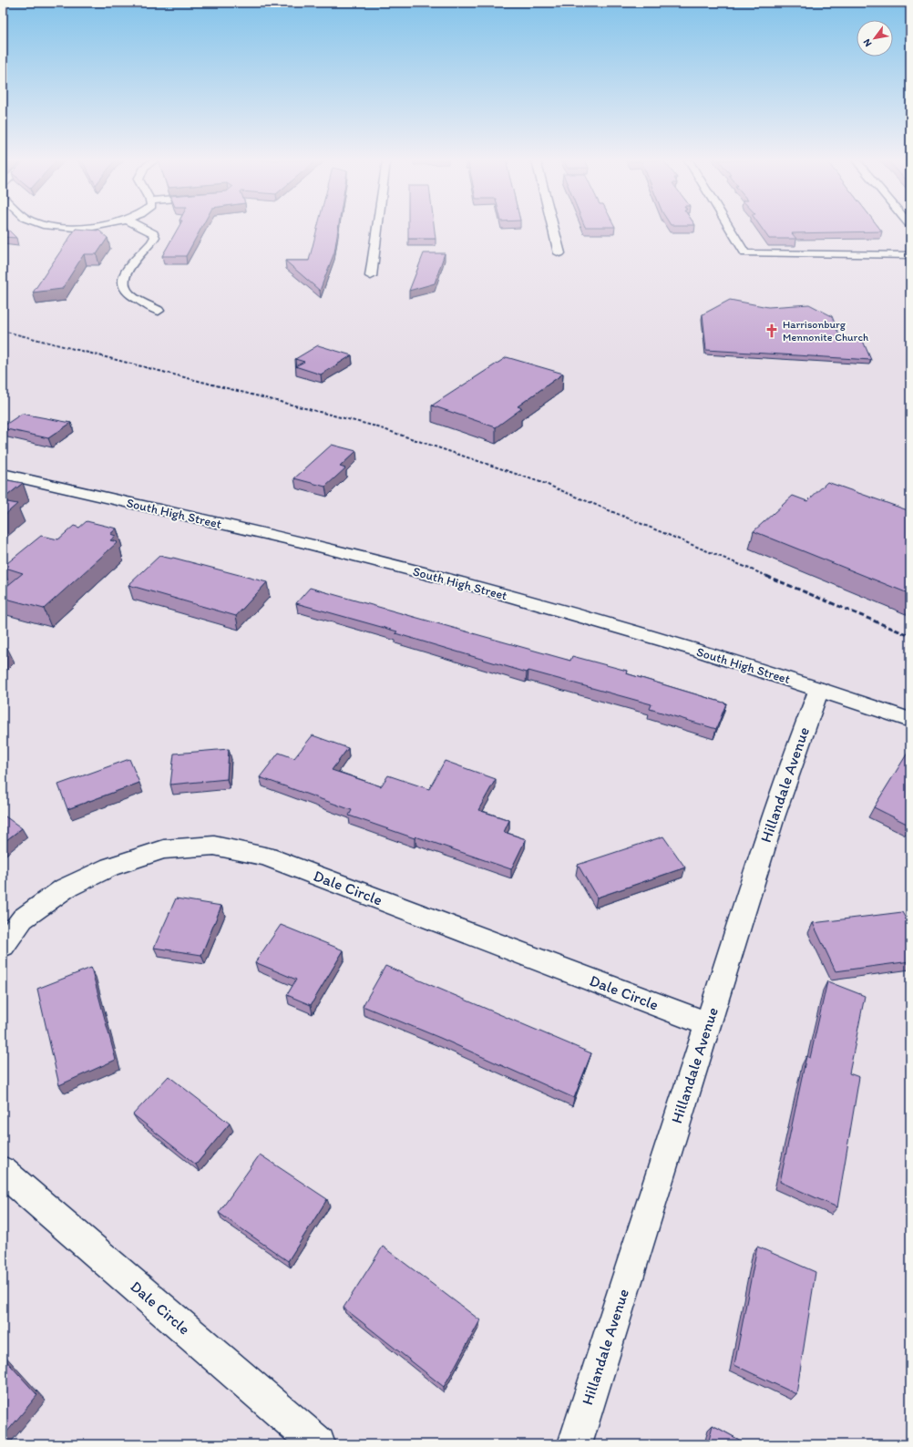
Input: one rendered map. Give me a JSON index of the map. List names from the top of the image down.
{
  "streets": {
    "street": ["South High Street", "Hillandale Avenue", "Dale Circle"]
  },
  "crossings": [
    ["South High Street", "Hillandale Avenue"],
    ["Hillandale Avenue", "Dale Circle"]
  ],
  "places": {
    "church": ["Harrisonburg Mennonite Church"]
  },
  "north": "bottom left"
}
